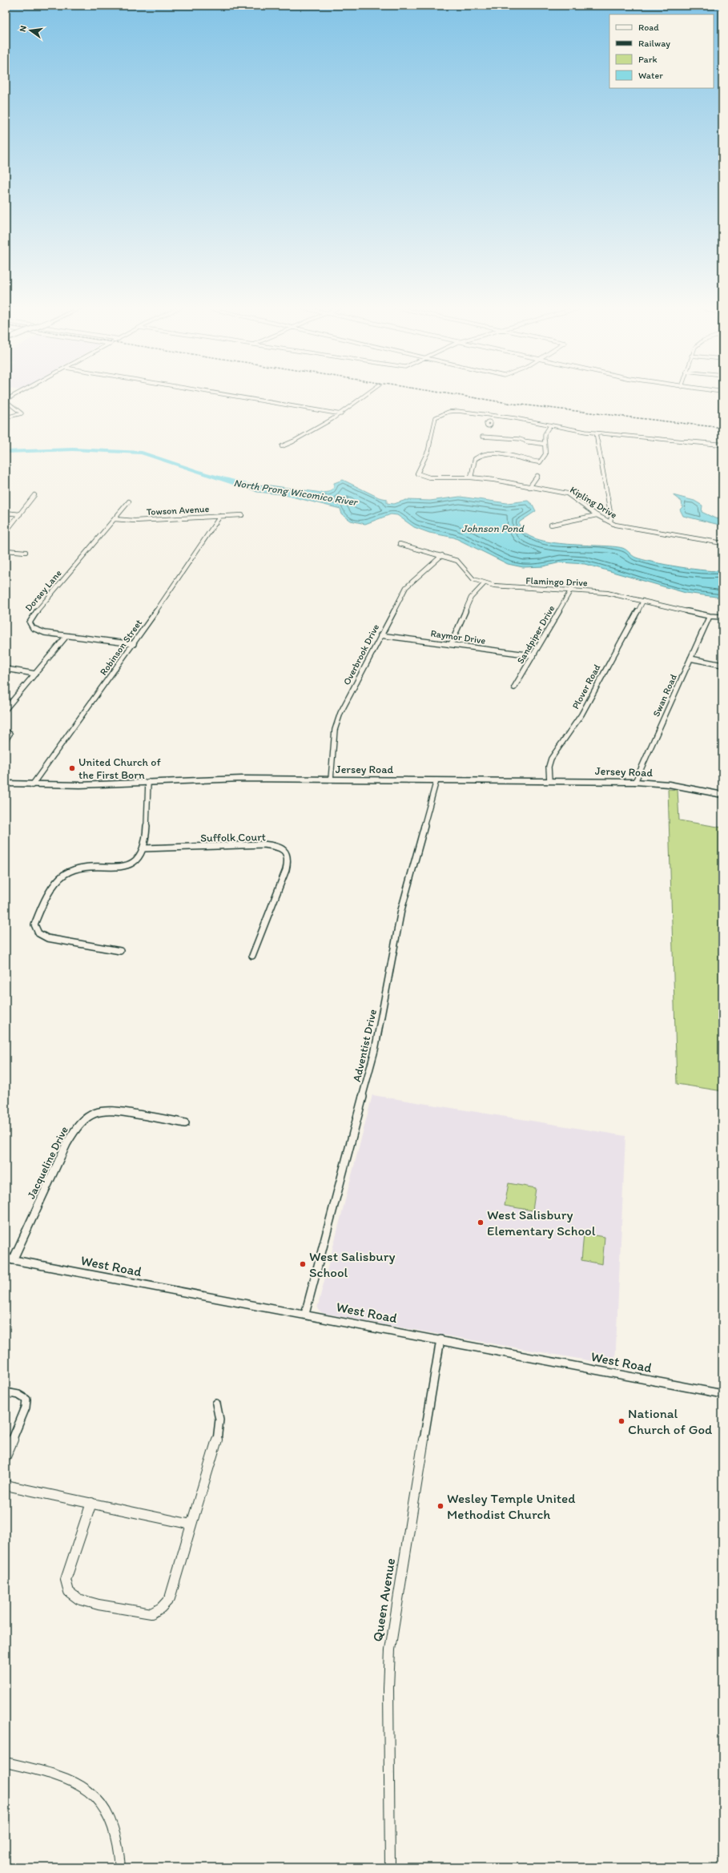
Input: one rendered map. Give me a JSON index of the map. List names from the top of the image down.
{
  "streets": {
    "street": [
      "Kipling Drive",
      "Towson Avenue",
      "Flamingo Drive",
      "Dorsey Lane",
      "Sandpiper Drive",
      "Raymor Drive",
      "Robinson Street",
      "Overbrook Drive",
      "Plover Road",
      "Swan Road",
      "Jersey Road",
      "Suffolk Court",
      "Adventist Drive",
      "Jacqueline Drive",
      "West Road",
      "Queen Avenue"
    ]
  },
  "crossings": [
    ["Towson Avenue", "Dorsey Lane"],
    ["Towson Avenue", "Robinson Street"],
    ["Flamingo Drive", "Sandpiper Drive"],
    ["Flamingo Drive", "Overbrook Drive"],
    ["Flamingo Drive", "Plover Road"],
    ["Flamingo Drive", "Swan Road"],
    ["Dorsey Lane", "Robinson Street"],
    ["Sandpiper Drive", "Raymor Drive"],
    ["Raymor Drive", "Overbrook Drive"],
    ["Robinson Street", "Jersey Road"],
    ["Overbrook Drive", "Jersey Road"],
    ["Plover Road", "Jersey Road"],
    ["Swan Road", "Jersey Road"],
    ["Jersey Road", "Adventist Drive"],
    ["Adventist Drive", "West Road"],
    ["Jacqueline Drive", "West Road"],
    ["West Road", "Queen Avenue"]
  ],
  "water": ["North Prong Wicomico River", "Johnson Pond"],
  "places": [
    "United Church of the First Born",
    "West Salisbury Elementary School",
    "West Salisbury School",
    "National Church of God",
    "Wesley Temple United Methodist Church"
  ],
  "legend": [
    "Road",
    "Railway",
    "Park",
    "Water"
  ],
  "north": "left"
}
